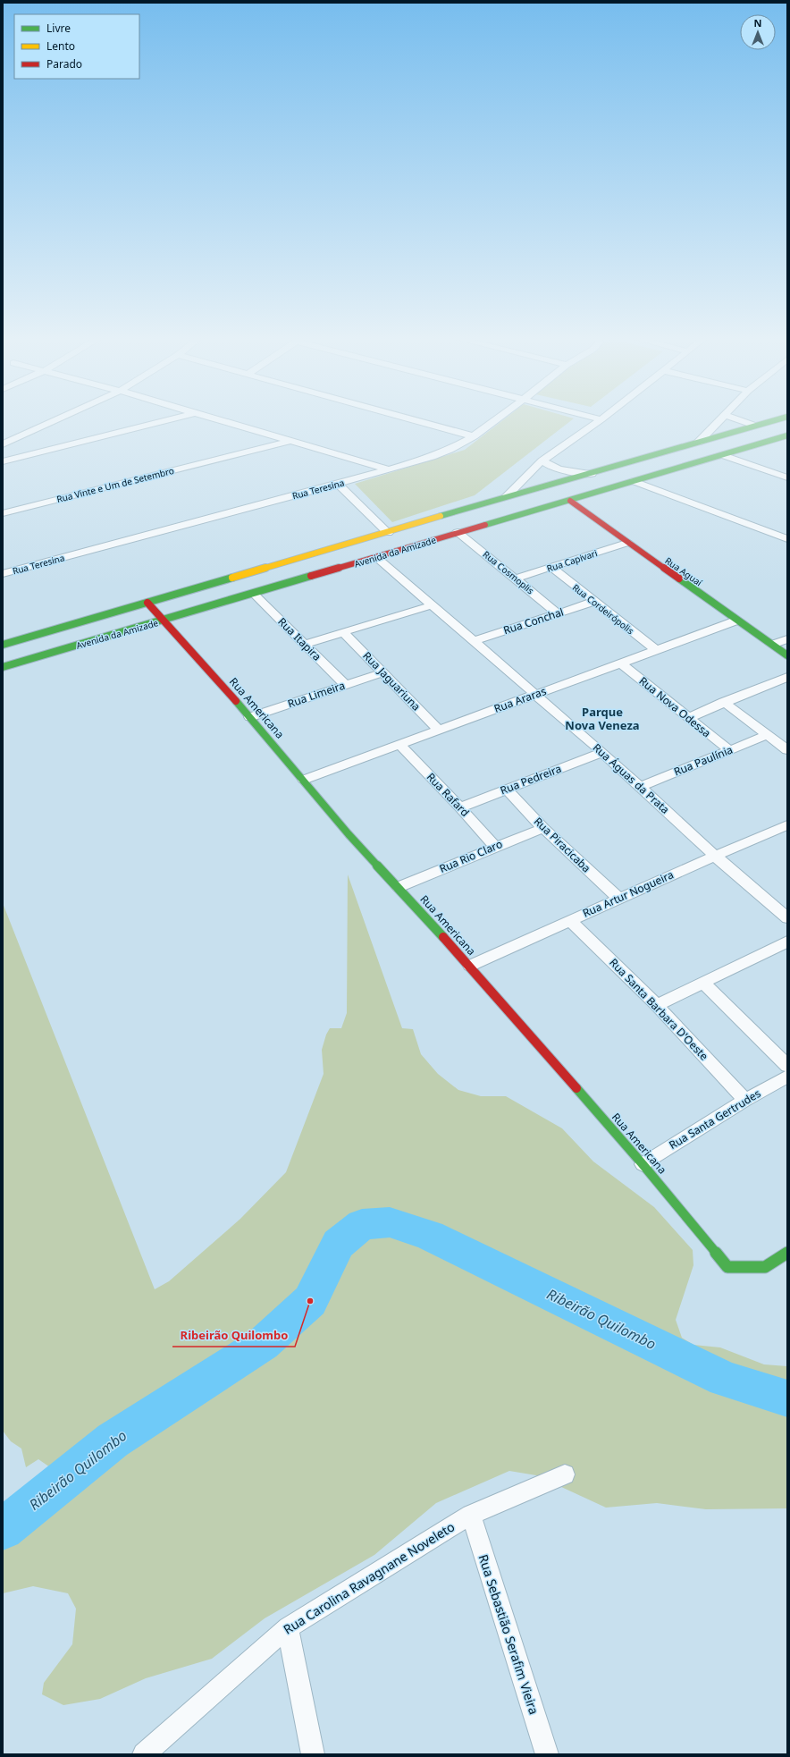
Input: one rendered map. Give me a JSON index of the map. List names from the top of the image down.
{
  "streets": {
    "main road": ["Avenida da Amizade", "Rua Aguaí", "Rua Americana"],
    "street": [
      "Rua Vinte e Um de Setembro",
      "Rua Teresina",
      "Rua Capivari",
      "Rua Cosmoplis",
      "Rua Cordeirópolis",
      "Rua Conchal",
      "Rua Itapira",
      "Rua Jaguariuna",
      "Rua Limeira",
      "Rua Araras",
      "Rua Nova Odessa",
      "Rua Paulínia",
      "Rua Águas da Prata",
      "Rua Pedreira",
      "Rua Rafard",
      "Rua Piracicaba",
      "Rua Rio Claro",
      "Rua Artur Nogueira",
      "Rua Santa Barbara D'Oeste",
      "Rua Santa Gertrudes",
      "Rua Carolina Ravagnane Noveleto",
      "Rua Sebastião Serafim Vieira"
    ]
  },
  "crossings": [
    ["Avenida da Amizade", "Rua Aguaí"],
    ["Avenida da Amizade", "Rua Cosmoplis"],
    ["Avenida da Amizade", "Rua Itapira"],
    ["Avenida da Amizade", "Rua Americana"],
    ["Avenida da Amizade", "Rua Águas da Prata"],
    ["Rua Capivari", "Rua Aguaí"],
    ["Rua Capivari", "Rua Cosmoplis"],
    ["Rua Capivari", "Rua Cordeirópolis"],
    ["Rua Aguaí", "Rua Araras"],
    ["Rua Cosmoplis", "Rua Conchal"],
    ["Rua Cordeirópolis", "Rua Conchal"],
    ["Rua Cordeirópolis", "Rua Araras"],
    ["Rua Conchal", "Rua Águas da Prata"],
    ["Rua Itapira", "Rua Limeira"],
    ["Rua Jaguariuna", "Rua Limeira"],
    ["Rua Jaguariuna", "Rua Araras"],
    ["Rua Limeira", "Rua Americana"],
    ["Rua Araras", "Rua Nova Odessa"],
    ["Rua Araras", "Rua Americana"],
    ["Rua Araras", "Rua Águas da Prata"],
    ["Rua Araras", "Rua Rafard"],
    ["Rua Nova Odessa", "Rua Paulínia"],
    ["Rua Americana", "Rua Rio Claro"],
    ["Rua Americana", "Rua Artur Nogueira"],
    ["Rua Americana", "Rua Santa Gertrudes"],
    ["Rua Paulínia", "Rua Águas da Prata"],
    ["Rua Águas da Prata", "Rua Pedreira"],
    ["Rua Águas da Prata", "Rua Artur Nogueira"],
    ["Rua Pedreira", "Rua Rafard"],
    ["Rua Pedreira", "Rua Piracicaba"],
    ["Rua Rafard", "Rua Rio Claro"],
    ["Rua Piracicaba", "Rua Rio Claro"],
    ["Rua Piracicaba", "Rua Artur Nogueira"],
    ["Rua Artur Nogueira", "Rua Santa Barbara D'Oeste"],
    ["Rua Santa Barbara D'Oeste", "Rua Santa Gertrudes"],
    ["Rua Carolina Ravagnane Noveleto", "Rua Sebastião Serafim Vieira"]
  ],
  "districts": ["Parque Nova Veneza"],
  "water": ["Ribeirão Quilombo"],
  "places": ["Ribeirão Quilombo"],
  "legend": ["Livre", "Lento", "Parado"],
  "north": "top"
}
